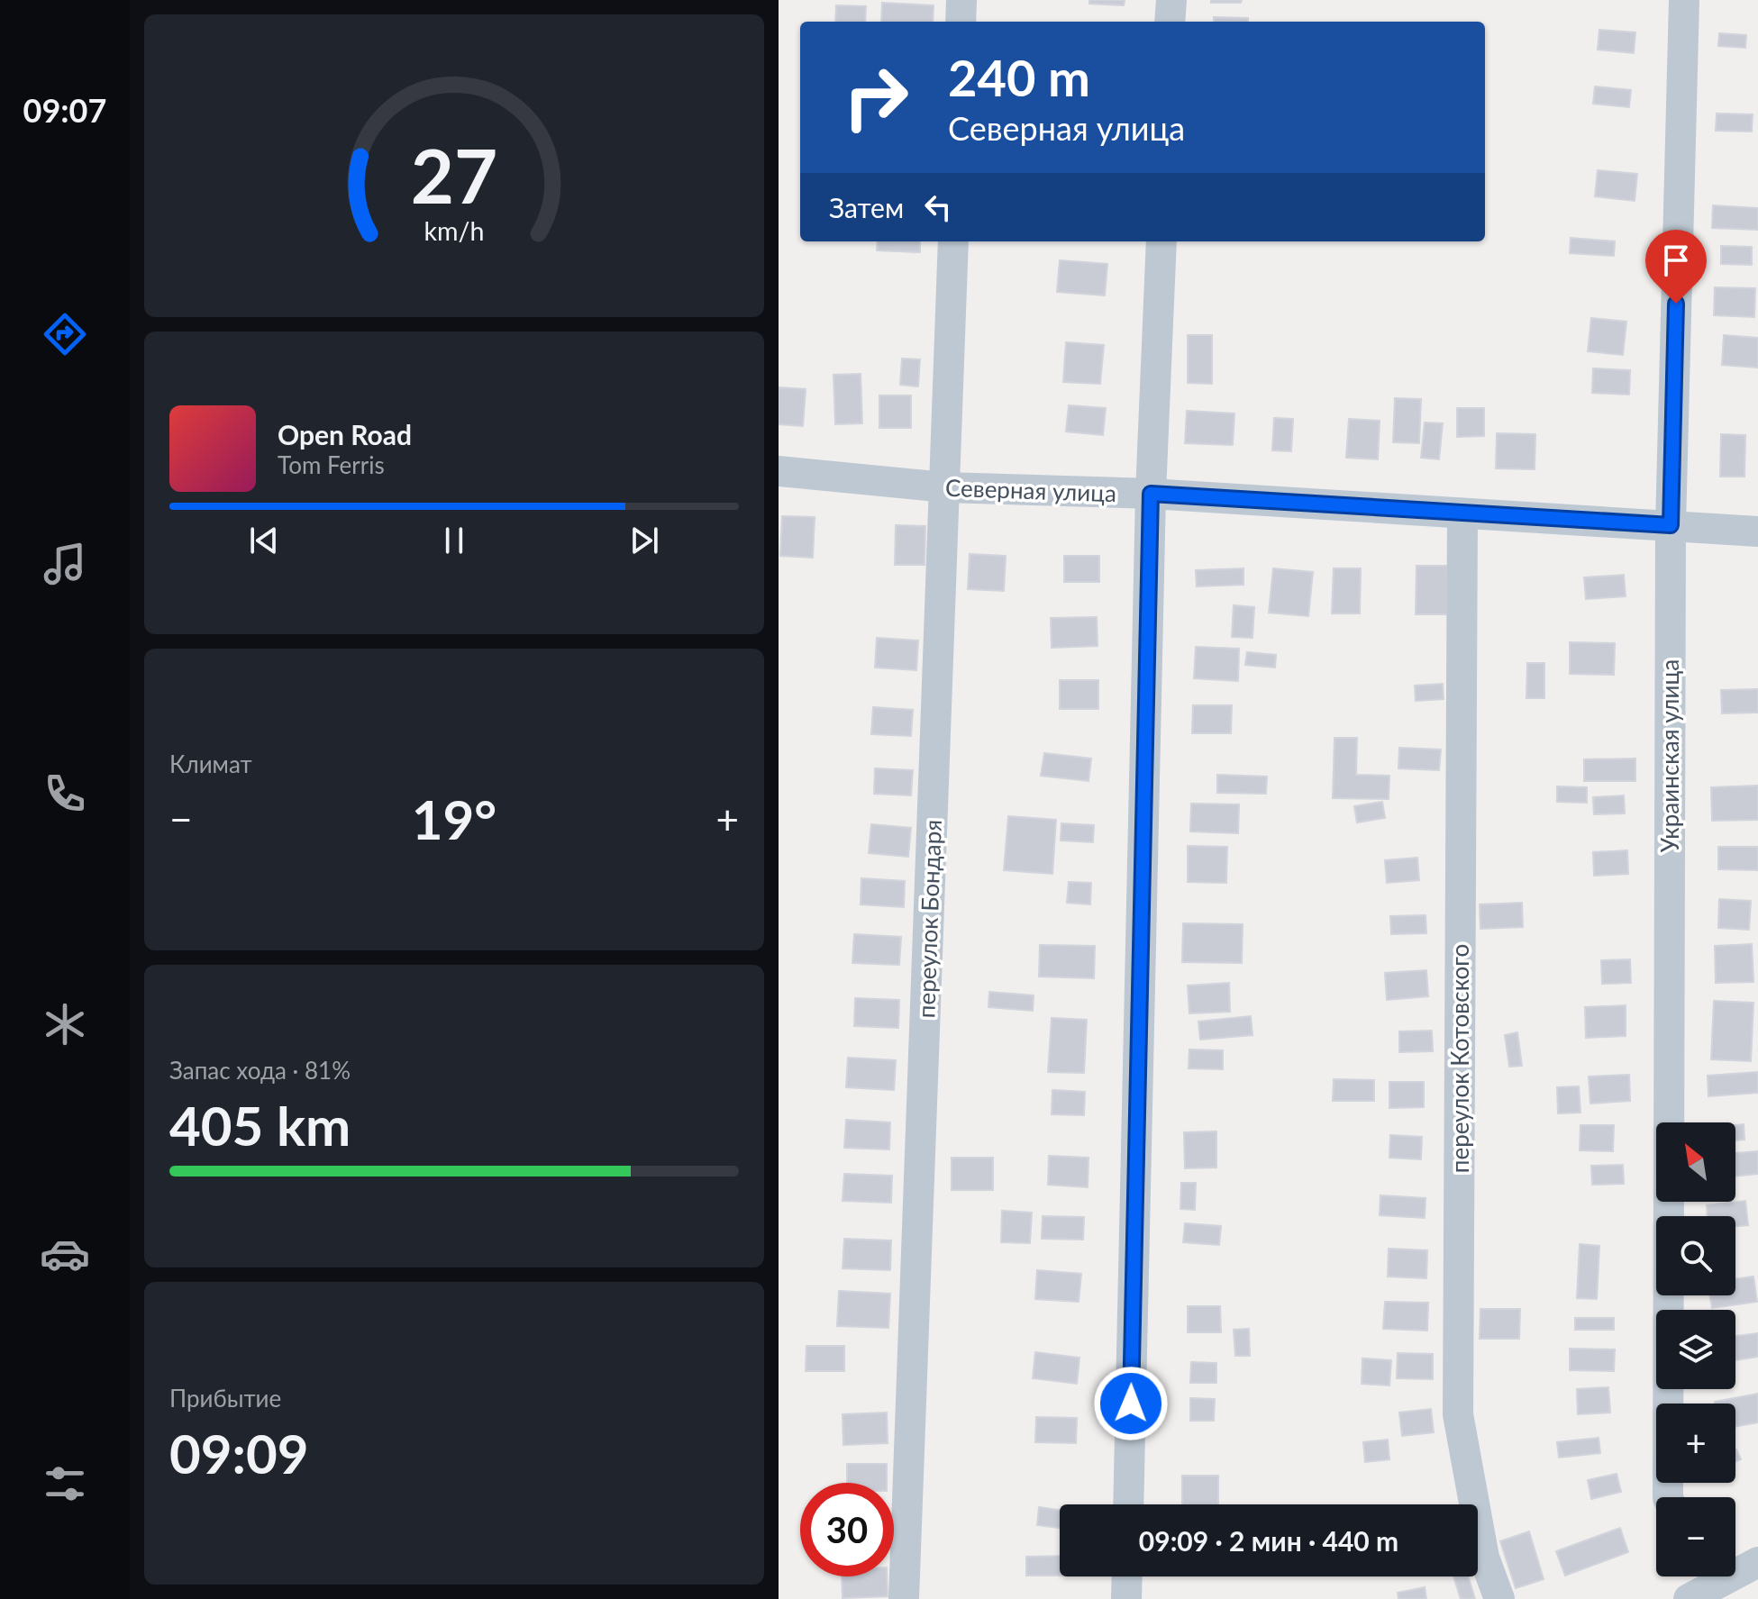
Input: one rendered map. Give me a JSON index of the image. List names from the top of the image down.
{
  "streets": {
    "street": [
      "Северная улица",
      "Украинская улица",
      "переулок Бондаря",
      "переулок Котовского"
    ]
  },
  "crossings": [
    ["Северная улица", "Украинская улица"],
    ["Северная улица", "переулок Бондаря"],
    ["Северная улица", "переулок Котовского"]
  ],
  "north": "top left",
  "page": {
    "tabs": "09:07",
    "turn": ["240 m", "Северная улица"],
    "then": "Затем",
    "song": ["Open Road", "Tom Ferris"],
    "tile": [
      "Климат",
      ["Запас хода · 81%", "405 km"],
      ["Прибытие", "09:09"]
    ],
    "heat": ["−", "19°", "+"],
    "map_buttons": ["+", "−"],
    "limit": "30",
    "trip": "09:09 · 2 мин · 440 m",
    "gauge": ["27", "km/h"]
  }
}
